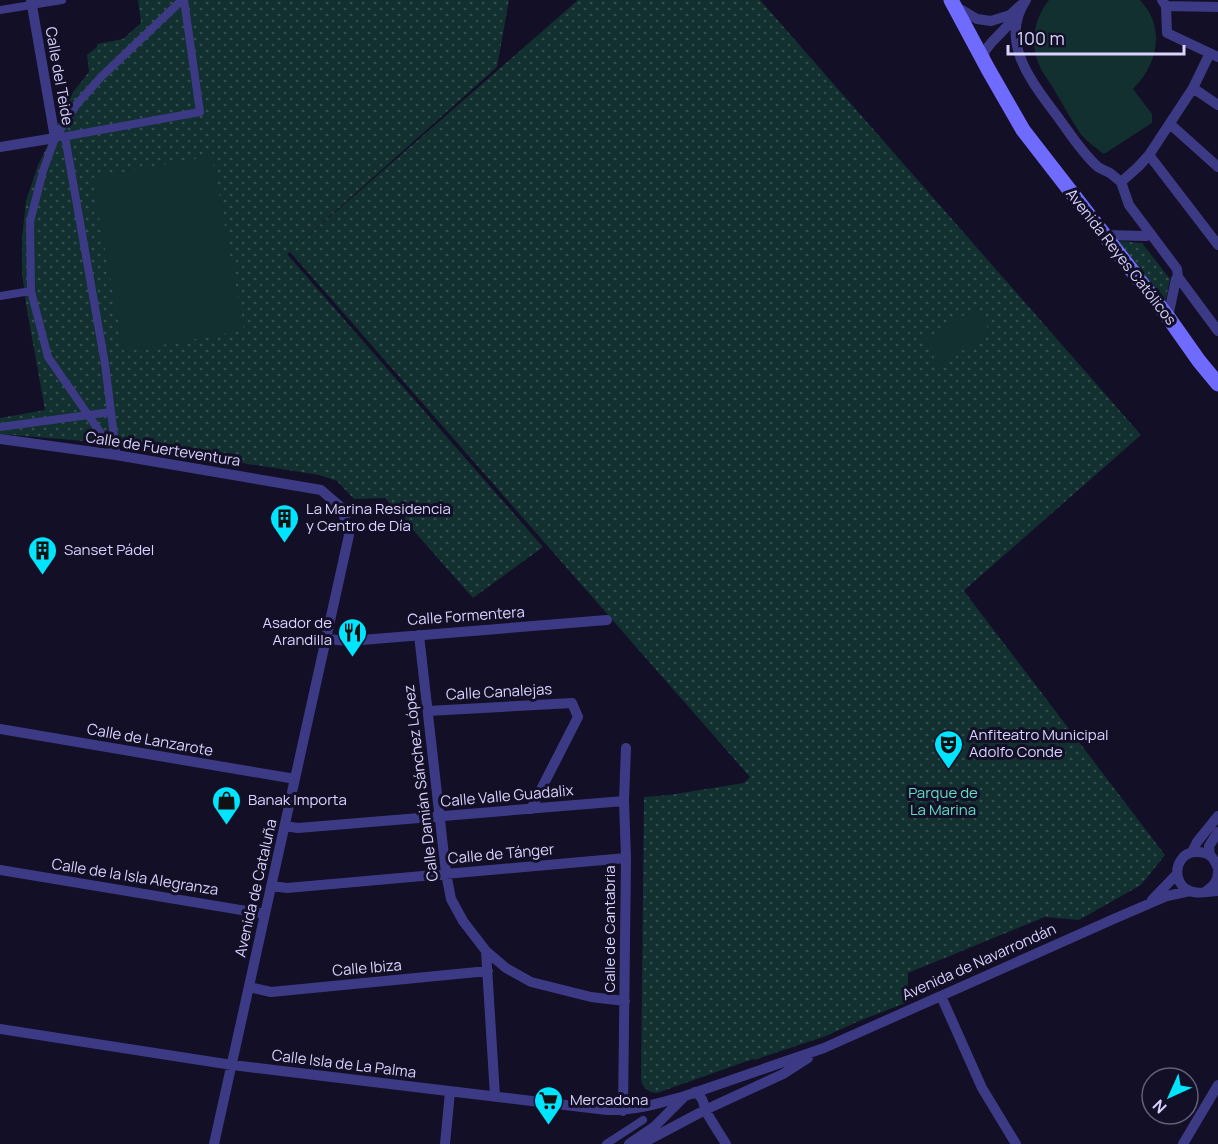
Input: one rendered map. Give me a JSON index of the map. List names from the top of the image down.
{
  "streets": {
    "main road": ["Avenida Reyes Católicos"],
    "street": [
      "Calle del Teide",
      "Calle de Fuerteventura",
      "Calle Formentera",
      "Calle Canalejas",
      "Calle de Lanzarote",
      "Calle Damián Sánchez López",
      "Calle Valle Guadalix",
      "Calle de Tánger",
      "Calle de la Isla Alegranza",
      "Avenida de Cataluña",
      "Calle de Cantabria",
      "Avenida de Navarrondán",
      "Calle Ibiza",
      "Calle Isla de La Palma"
    ]
  },
  "crossings": [
    ["Calle de Fuerteventura", "Avenida de Cataluña"],
    ["Calle Formentera", "Calle Damián Sánchez López"],
    ["Calle Formentera", "Avenida de Cataluña"],
    ["Calle Canalejas", "Calle Damián Sánchez López"],
    ["Calle Canalejas", "Calle Valle Guadalix"],
    ["Calle de Lanzarote", "Avenida de Cataluña"],
    ["Calle Damián Sánchez López", "Calle Valle Guadalix"],
    ["Calle Damián Sánchez López", "Calle de Tánger"],
    ["Calle Damián Sánchez López", "Calle de Cantabria"],
    ["Calle Valle Guadalix", "Avenida de Cataluña"],
    ["Calle Valle Guadalix", "Calle de Cantabria"],
    ["Calle de Tánger", "Avenida de Cataluña"],
    ["Calle de Tánger", "Calle de Cantabria"],
    ["Calle de la Isla Alegranza", "Avenida de Cataluña"],
    ["Avenida de Cataluña", "Calle Ibiza"],
    ["Avenida de Cataluña", "Calle Isla de La Palma"],
    ["Calle de Cantabria", "Calle Isla de La Palma"],
    ["Avenida de Navarrondán", "Calle Isla de La Palma"]
  ],
  "parks": ["Parque de La Marina"],
  "places": {
    "building": ["La Marina Residencia y Centro de Día", "Sanset Pádel"],
    "restaurant": ["Asador de Arandilla"],
    "theatre": ["Anfiteatro Municipal Adolfo Conde"],
    "shop": ["Banak Importa"],
    "supermarket": ["Mercadona"]
  },
  "scale_bar": "100 m",
  "north": "bottom left"
}
